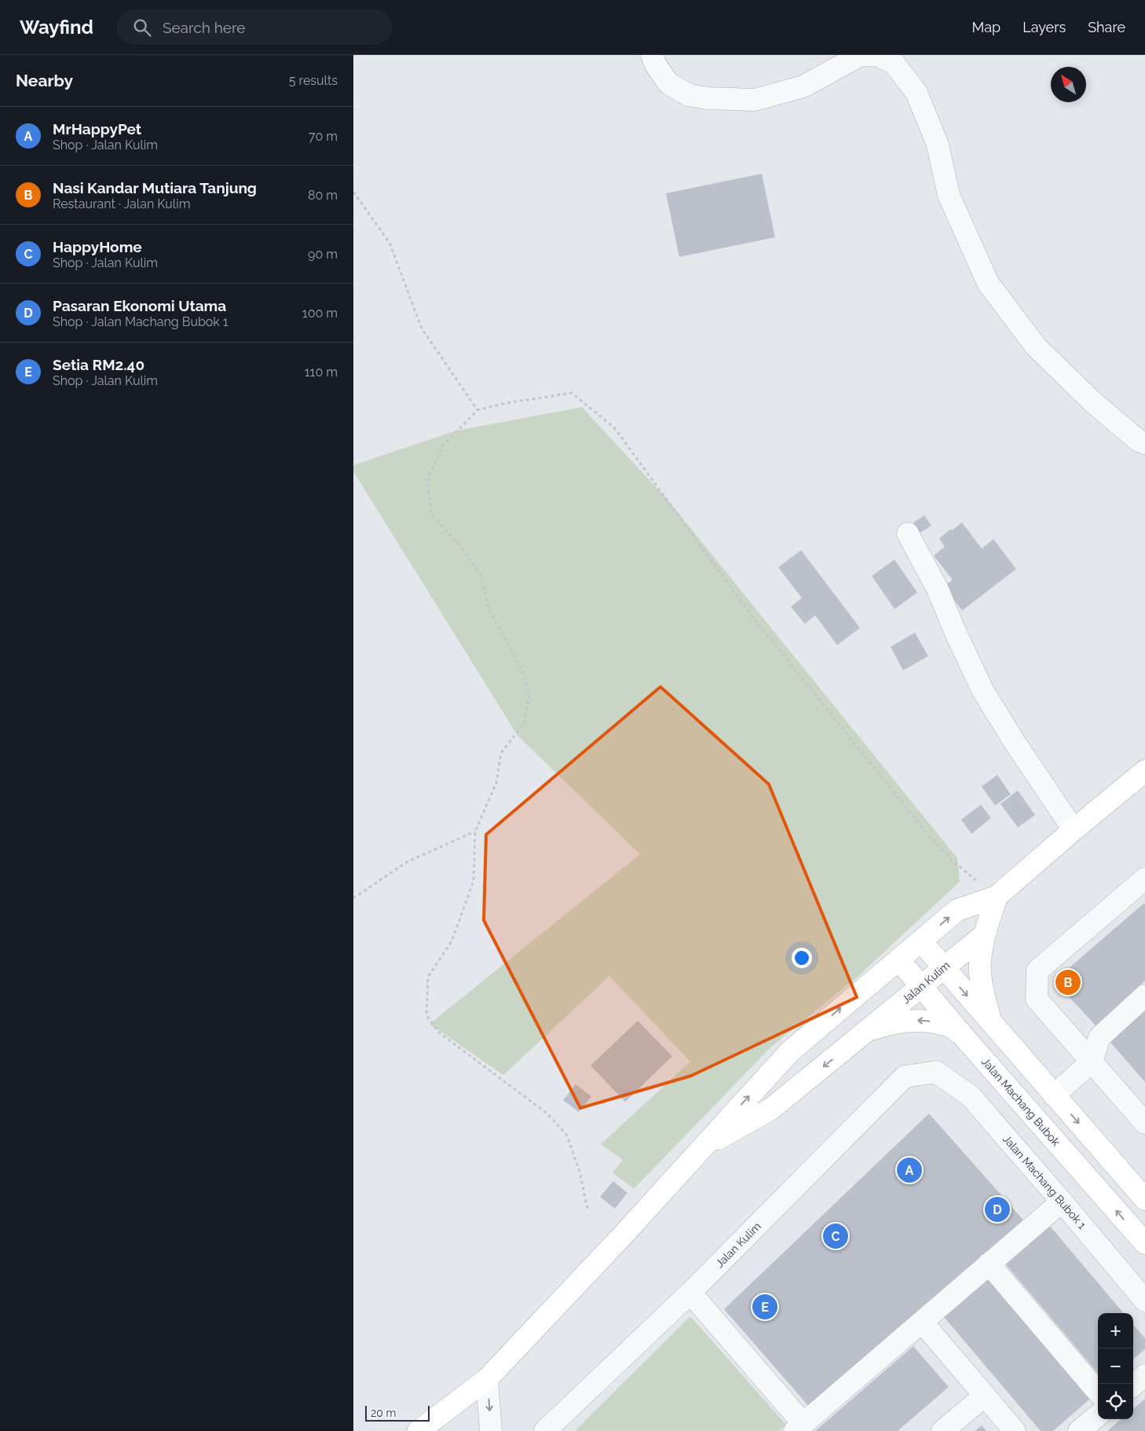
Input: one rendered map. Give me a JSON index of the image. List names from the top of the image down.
{
  "streets": {
    "main road": ["Jalan Kulim", "Jalan Machang Bubok"],
    "street": ["Jalan Machang Bubok 1"]
  },
  "crossings": [
    ["Jalan Kulim", "Jalan Machang Bubok"],
    ["Jalan Kulim", "Jalan Machang Bubok 1"]
  ],
  "scale_bar": "20 m",
  "north": "top left",
  "page": {
    "header": "Wayfind",
    "search": "Search here",
    "nav": ["Map", "Layers", "Share"],
    "heading": ["Nearby", "5 results"],
    "list": [
      {
        "mark": "A",
        "name": "MrHappyPet",
        "note": "Shop · Jalan Kulim",
        "value": "70 m"
      },
      {
        "mark": "B",
        "name": "Nasi Kandar Mutiara Tanjung",
        "note": "Restaurant · Jalan Kulim",
        "value": "80 m"
      },
      {
        "mark": "C",
        "name": "HappyHome",
        "note": "Shop · Jalan Kulim",
        "value": "90 m"
      },
      {
        "mark": "D",
        "name": "Pasaran Ekonomi Utama",
        "note": "Shop · Jalan Machang Bubok 1",
        "value": "100 m"
      },
      {
        "mark": "E",
        "name": "Setia RM2.40",
        "note": "Shop · Jalan Kulim",
        "value": "110 m"
      }
    ],
    "pins": [
      "B",
      "A",
      "D",
      "C",
      "E"
    ],
    "map_buttons": ["+", "−"],
    "scale": "20 m"
  }
}
